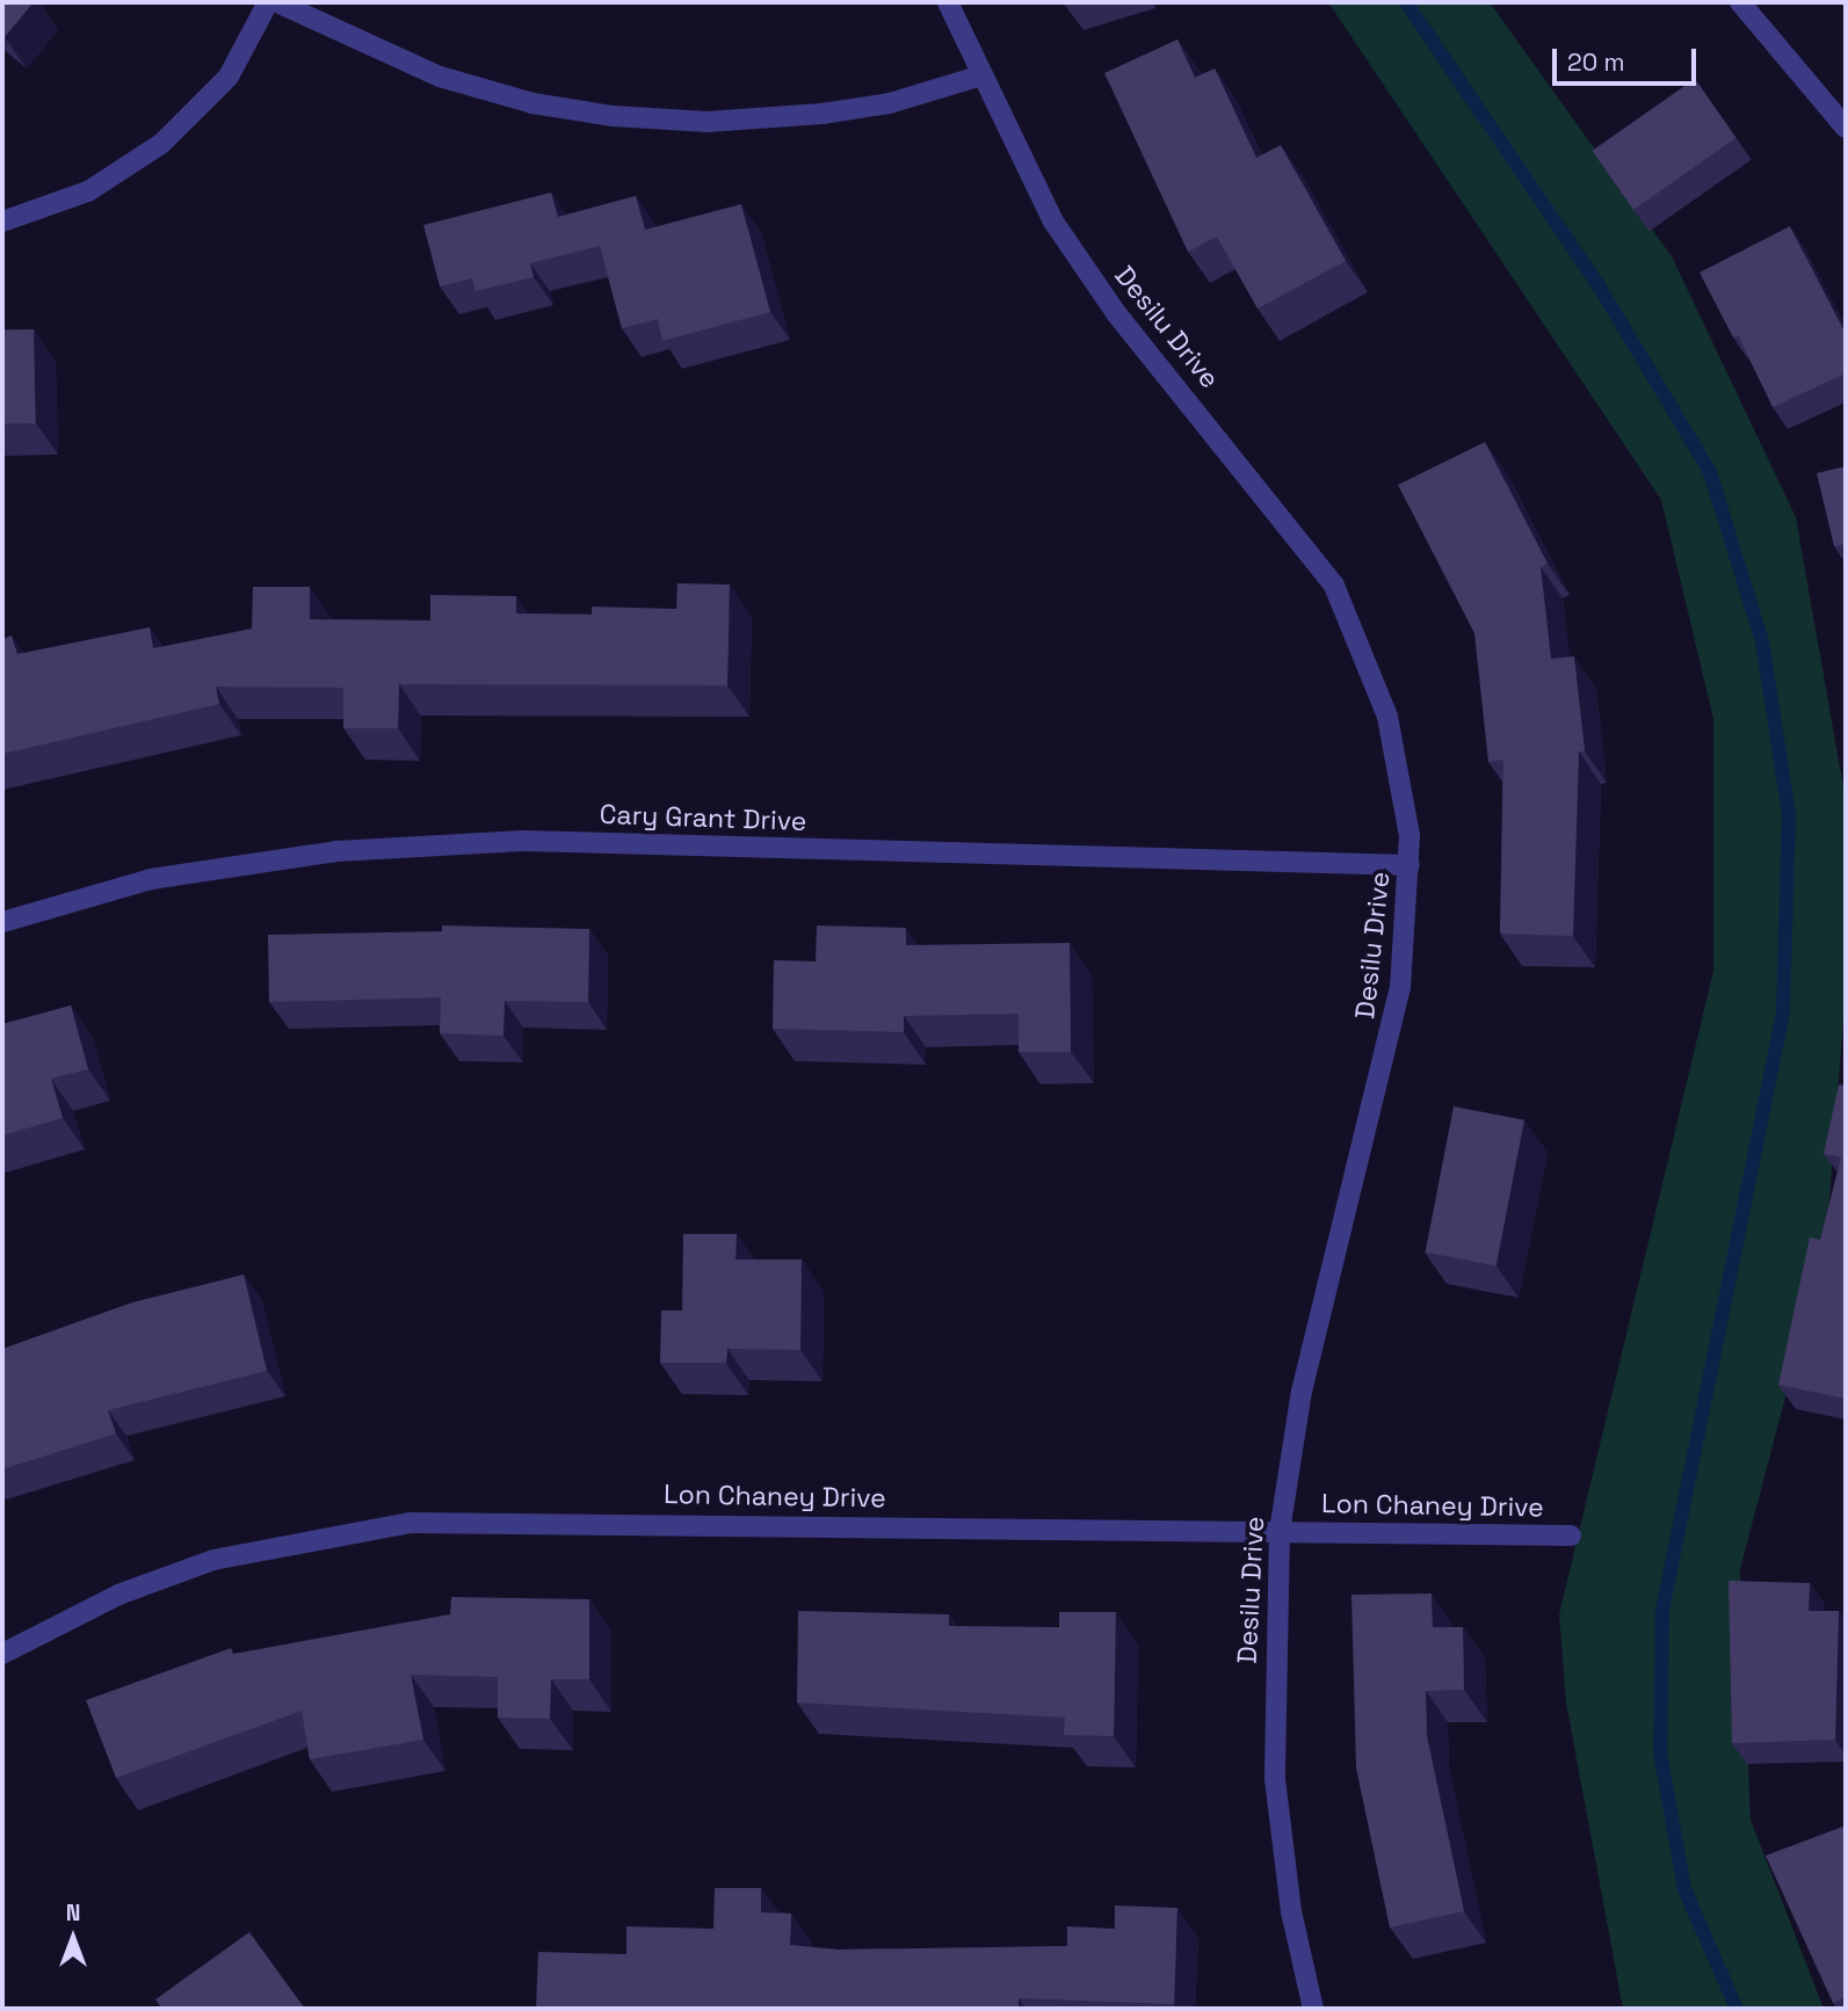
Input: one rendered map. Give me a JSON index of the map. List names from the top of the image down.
{
  "streets": {
    "street": ["Desilu Drive", "Cary Grant Drive", "Lon Chaney Drive"]
  },
  "crossings": [
    ["Desilu Drive", "Cary Grant Drive"],
    ["Desilu Drive", "Lon Chaney Drive"]
  ],
  "scale_bar": "20 m",
  "north": "top"
}
